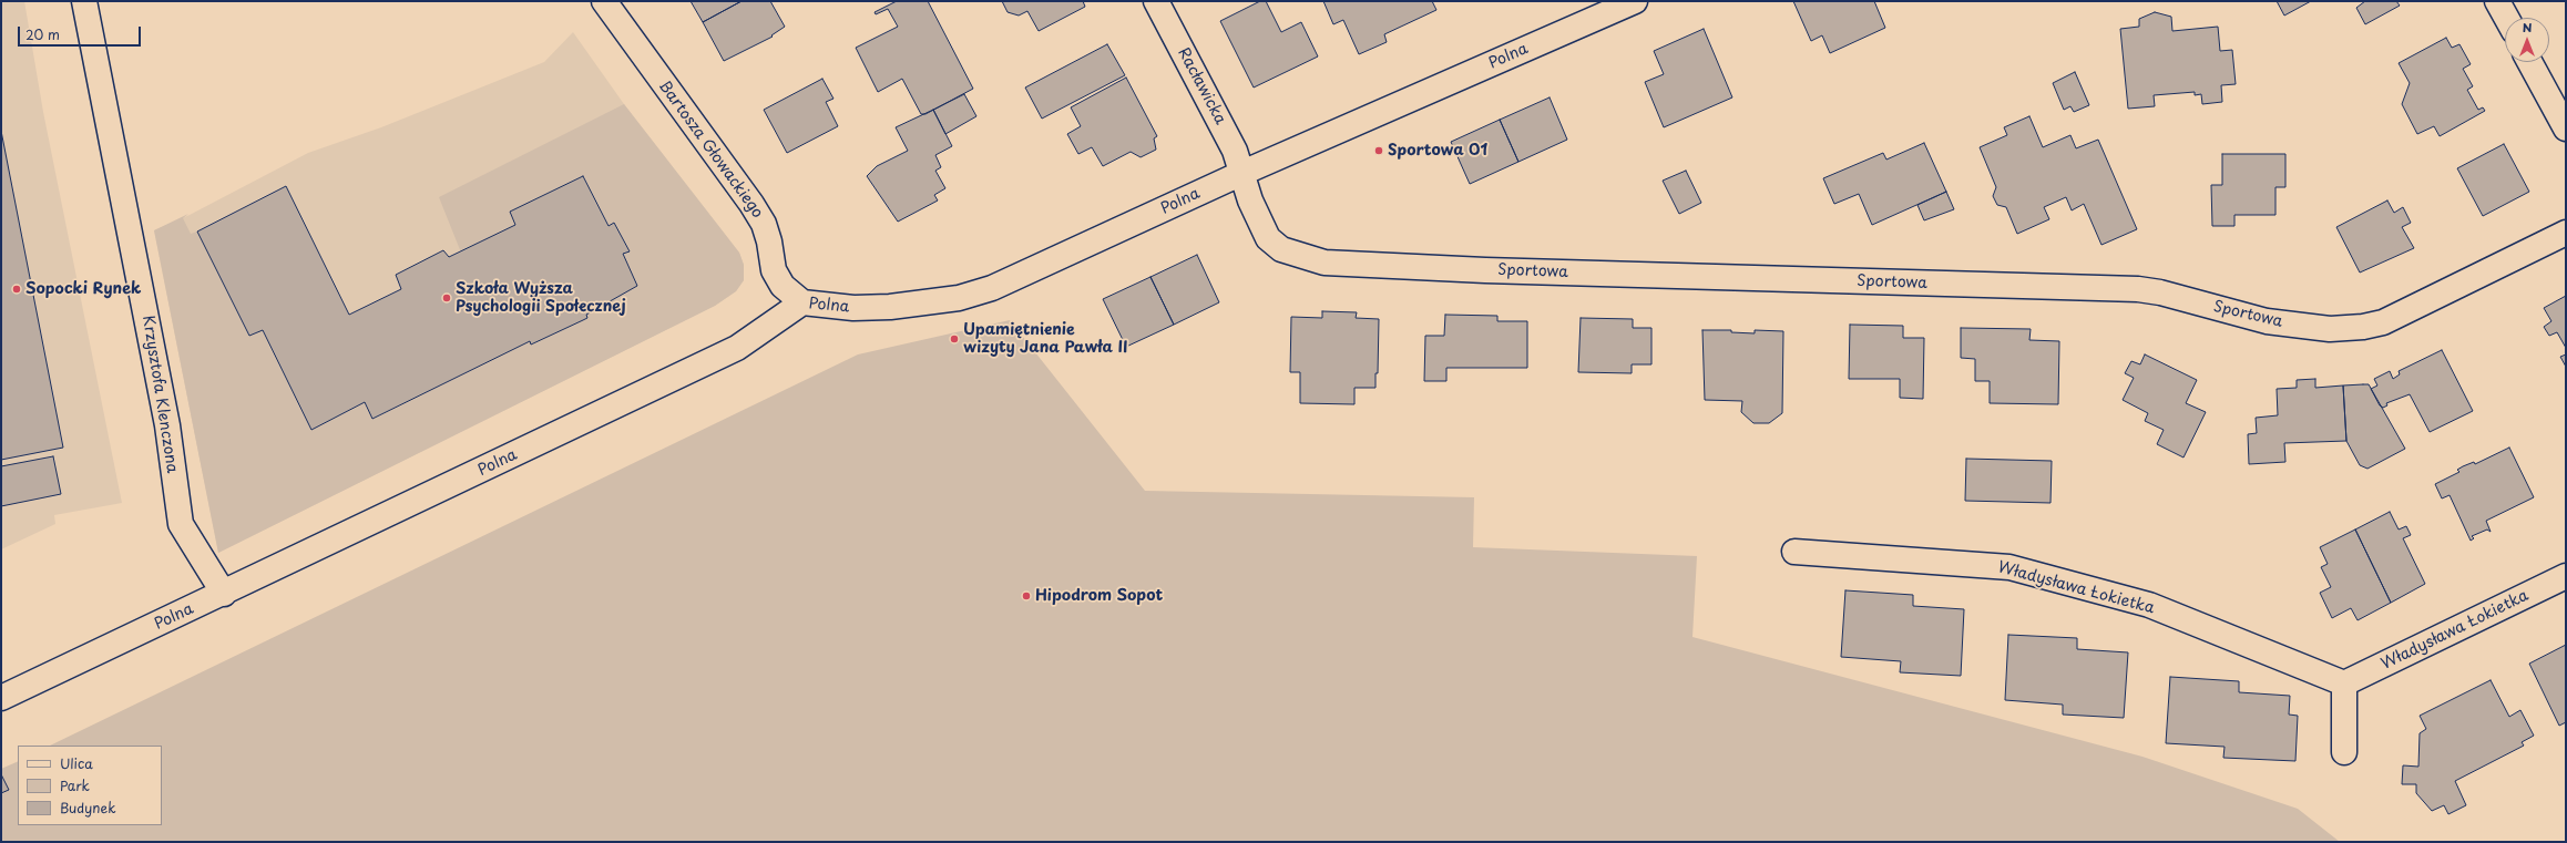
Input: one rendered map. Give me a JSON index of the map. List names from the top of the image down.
{
  "streets": {
    "street": [
      "Polna",
      "Racławicka",
      "Bartosza Głowackiego",
      "Sportowa",
      "Krzysztofa Klenczona",
      "Władysława Łokietka"
    ]
  },
  "crossings": [
    ["Polna", "Racławicka"],
    ["Polna", "Bartosza Głowackiego"],
    ["Polna", "Sportowa"],
    ["Polna", "Krzysztofa Klenczona"],
    ["Racławicka", "Sportowa"]
  ],
  "places": [
    "Sportowa 01",
    "Sopocki Rynek",
    "Szkoła Wyższa Psychologii Społecznej",
    "Upamiętnienie wizyty Jana Pawła II",
    "Hipodrom Sopot"
  ],
  "legend": ["Ulica", "Park", "Budynek"],
  "scale_bar": "20 m",
  "north": "top"
}
